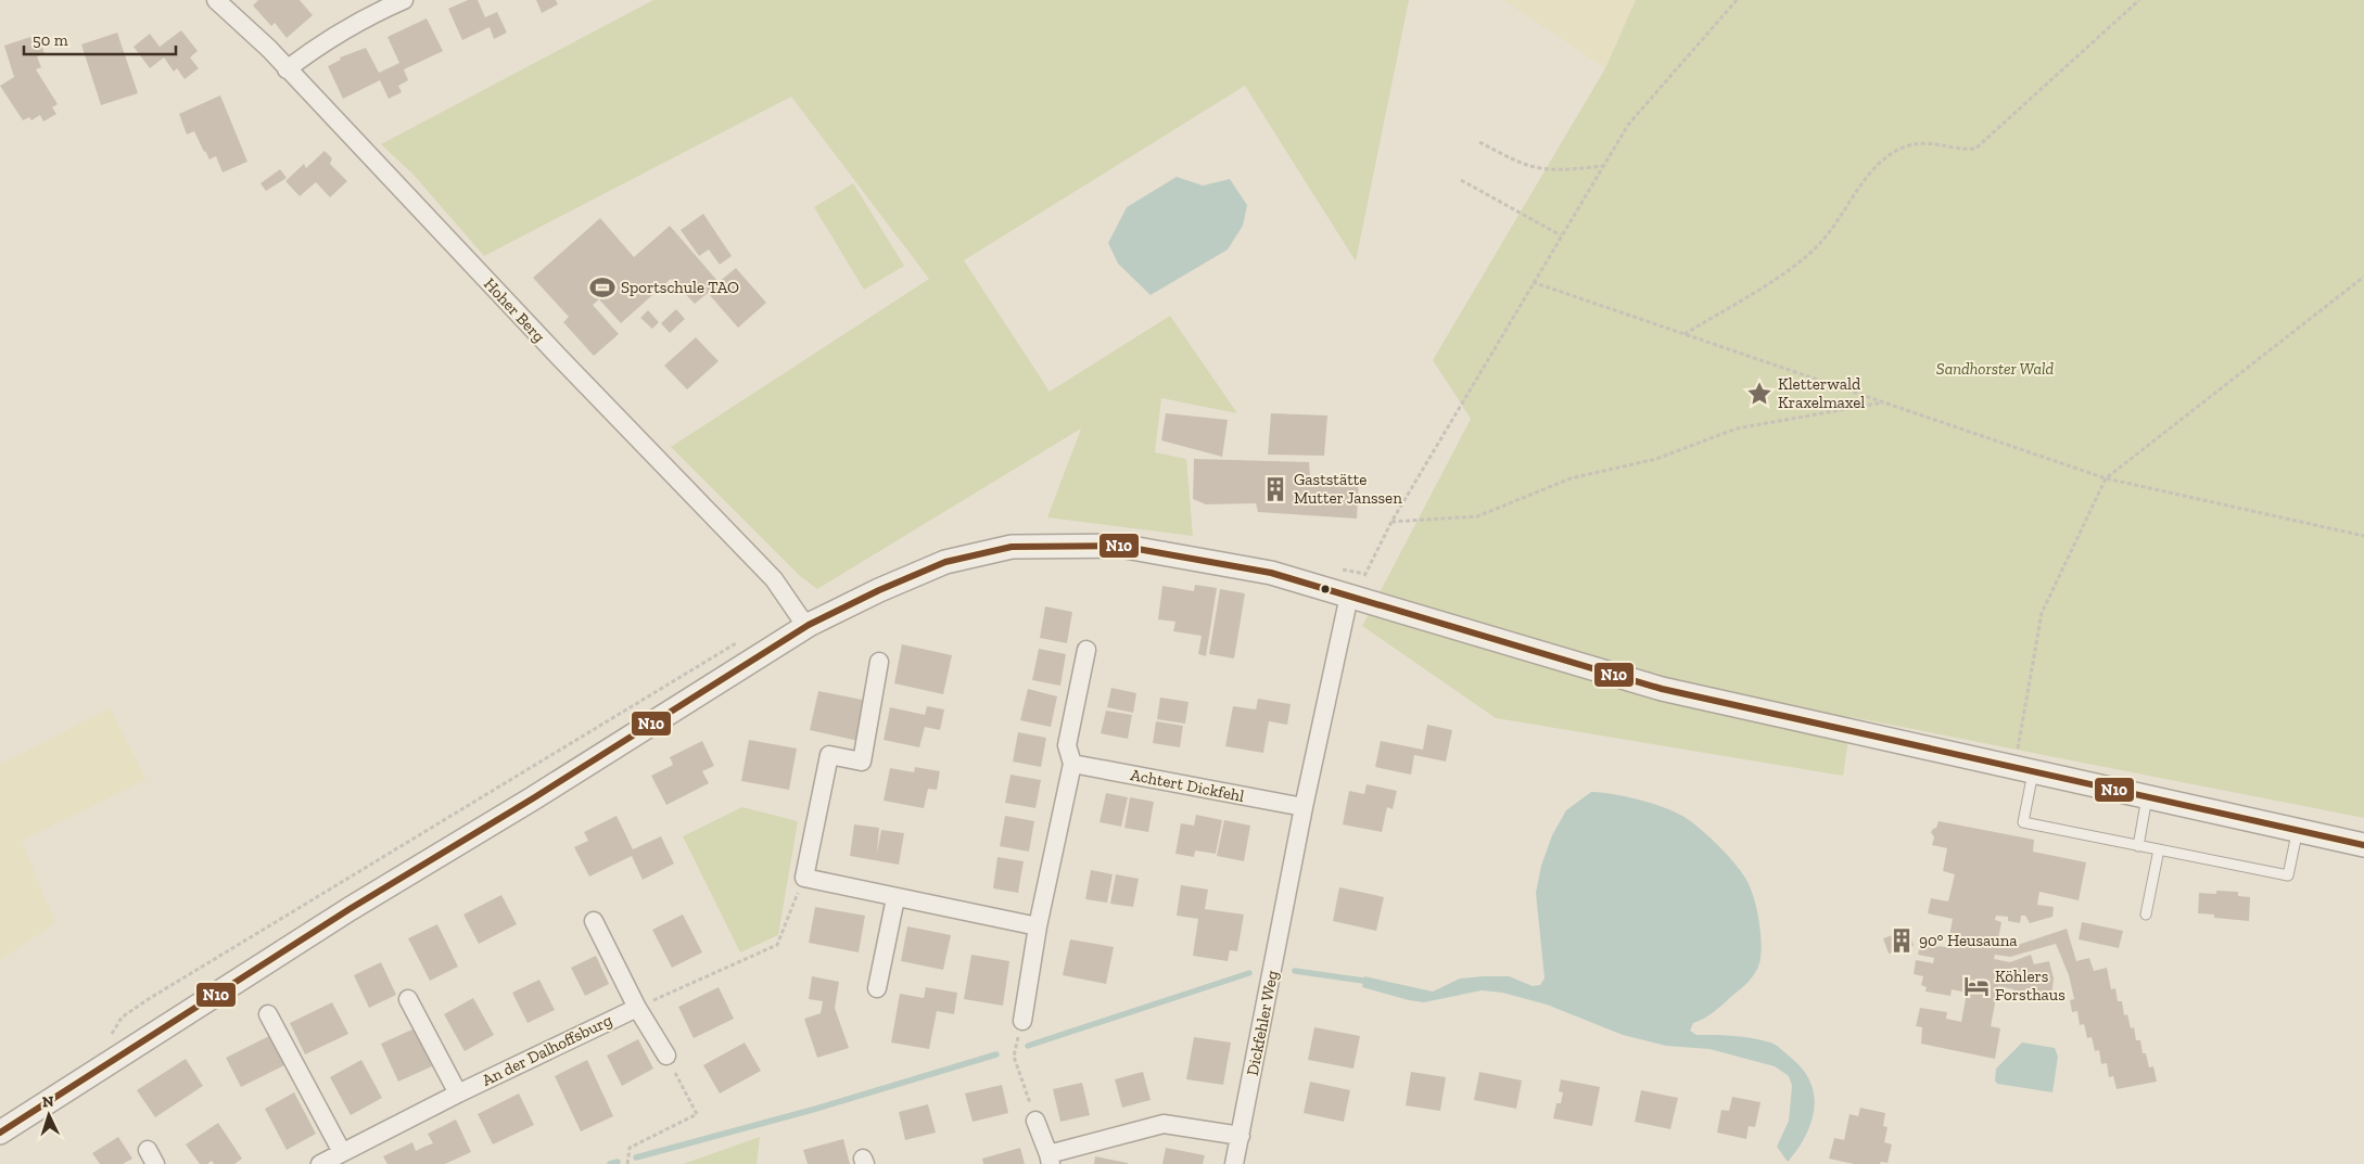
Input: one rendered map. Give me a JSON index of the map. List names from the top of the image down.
{
  "streets": {
    "street": [
      "Hoher Berg",
      "Achtert Dickfehl",
      "Dickfehler Weg",
      "An der Dalhoffsburg"
    ]
  },
  "crossings": [
    ["Achtert Dickfehl", "Dickfehler Weg"]
  ],
  "parks": ["Sandhorster Wald"],
  "places": {
    "sports": ["Sportschule TAO"],
    "place": ["Kletterwald Kraxelmaxel"],
    "building": ["Gaststätte Mutter Janssen", "90° Heusauna"],
    "hotel": ["Köhlers Forsthaus"]
  },
  "lines": ["transit line N10"],
  "scale_bar": "50 m",
  "north": "top"
}
